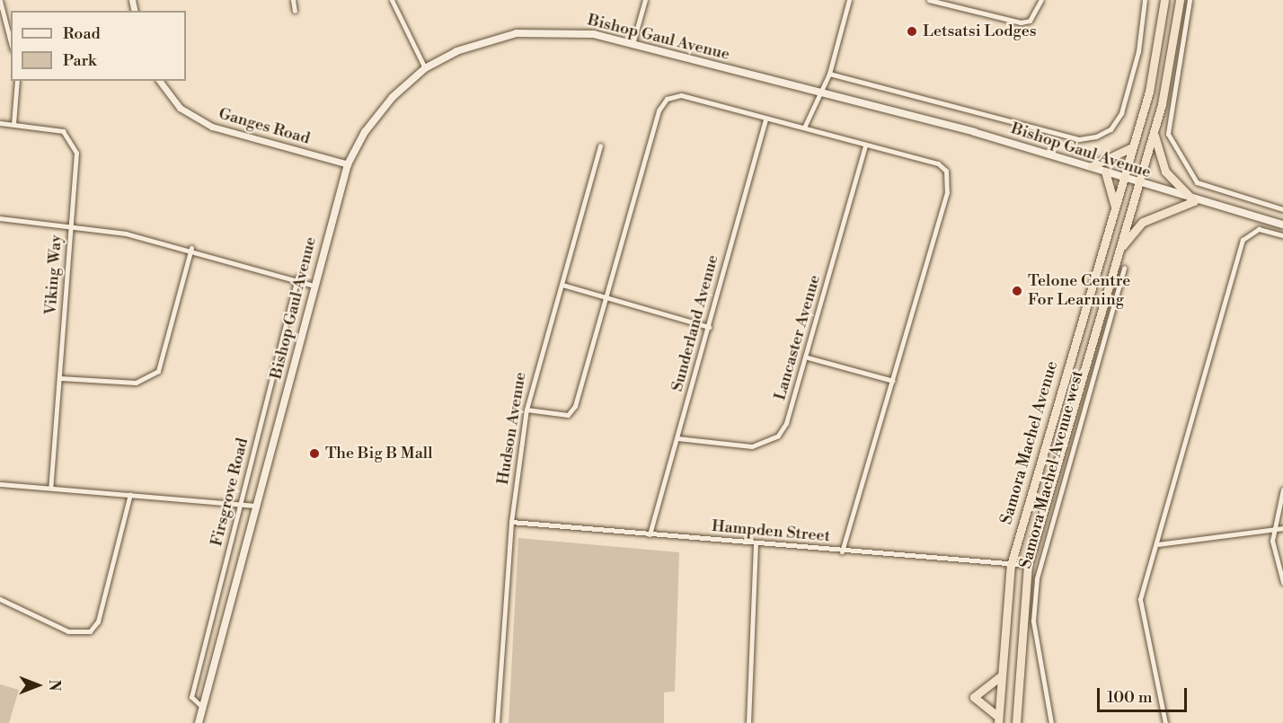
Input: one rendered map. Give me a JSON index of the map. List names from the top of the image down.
{
  "streets": {
    "highway": ["Samora Machel Avenue"],
    "main road": ["Bishop Gaul Avenue"],
    "street": [
      "Ganges Road",
      "Viking Way",
      "Sunderland Avenue",
      "Lancaster Avenue",
      "Hudson Avenue",
      "Samora Machel Avenue west",
      "Firsgrove Road",
      "Hampden Street"
    ]
  },
  "crossings": [
    ["Bishop Gaul Avenue", "Ganges Road"],
    ["Bishop Gaul Avenue", "Samora Machel Avenue"],
    ["Bishop Gaul Avenue", "Firsgrove Road"],
    ["Sunderland Avenue", "Lancaster Avenue"],
    ["Sunderland Avenue", "Hampden Street"],
    ["Hudson Avenue", "Hampden Street"],
    ["Samora Machel Avenue", "Hampden Street"]
  ],
  "places": ["Letsatsi Lodges", "Telone Centre For Learning", "The Big B Mall"],
  "legend": ["Road", "Park"],
  "scale_bar": "100 m",
  "north": "right"
}
